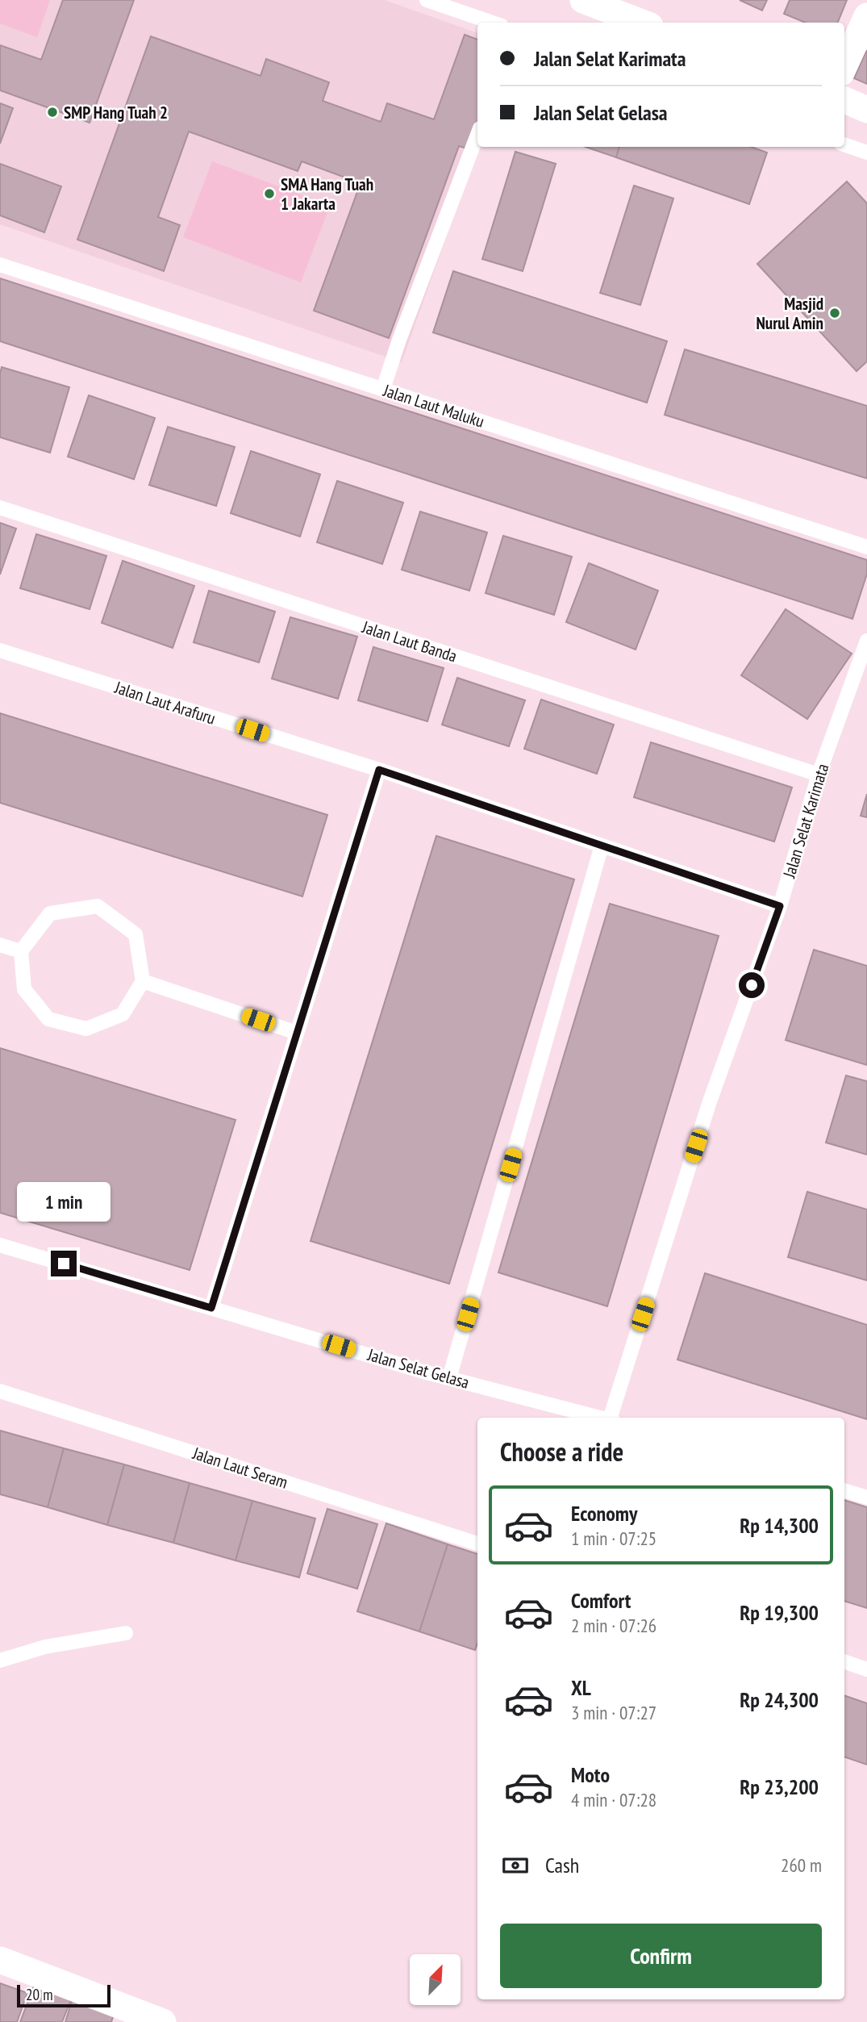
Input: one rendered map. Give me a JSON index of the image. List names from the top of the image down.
{
  "streets": {
    "lane": [
      "Jalan Laut Maluku",
      "Jalan Laut Banda",
      "Jalan Laut Arafuru",
      "Jalan Selat Karimata",
      "Jalan Selat Gelasa",
      "Jalan Laut Seram"
    ]
  },
  "crossings": [
    ["Jalan Laut Banda", "Jalan Selat Karimata"],
    ["Jalan Laut Arafuru", "Jalan Selat Karimata"]
  ],
  "places": ["SMP Hang Tuah 2", "SMA Hang Tuah 1 Jakarta", "Masjid Nurul Amin"],
  "scale_bar": "20 m",
  "north": "top right",
  "page": {
    "banner": ["Jalan Selat Karimata", "Jalan Selat Gelasa"],
    "bubble": "1 min",
    "heading": "Choose a ride",
    "list": [
      {
        "name": "Economy",
        "note": "1 min · 07:25",
        "value": "Rp 14,300"
      },
      {
        "name": "Comfort",
        "note": "2 min · 07:26",
        "value": "Rp 19,300"
      },
      {
        "name": "XL",
        "note": "3 min · 07:27",
        "value": "Rp 24,300"
      },
      {
        "name": "Moto",
        "note": "4 min · 07:28",
        "value": "Rp 23,200"
      }
    ],
    "pay": ["Cash", "260 m"],
    "buttons": "Confirm",
    "scale": "20 m"
  }
}
